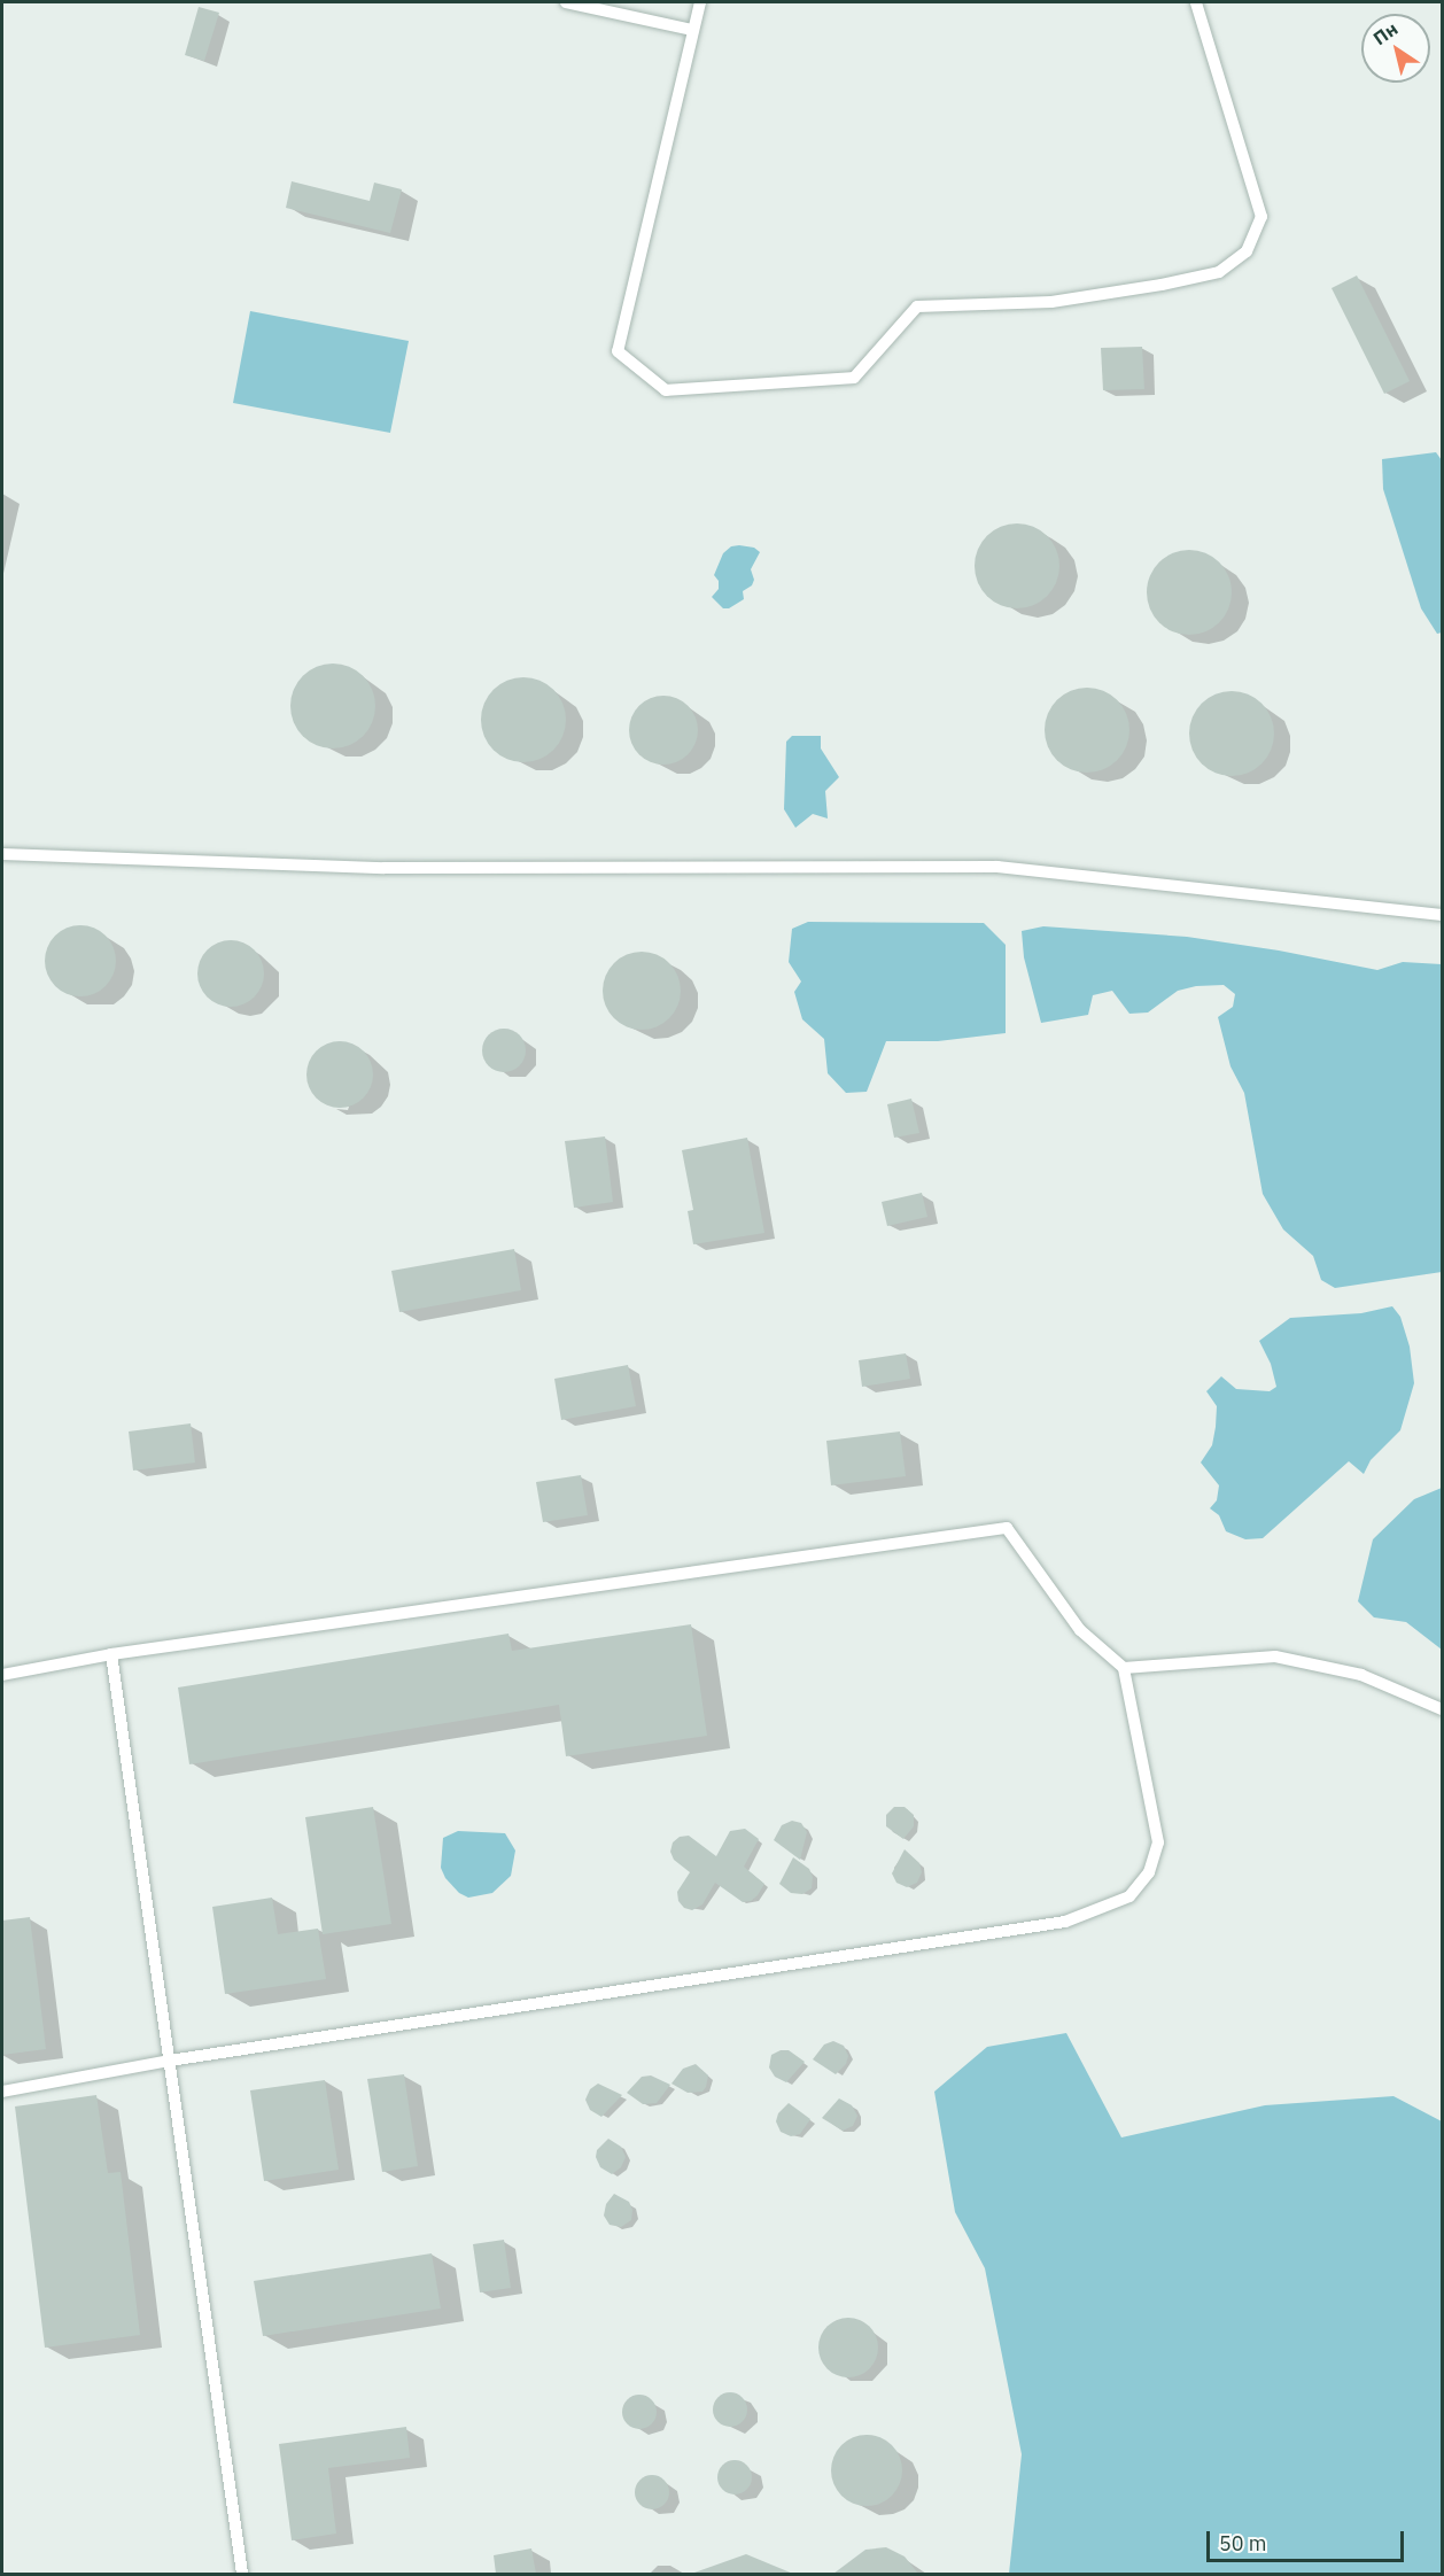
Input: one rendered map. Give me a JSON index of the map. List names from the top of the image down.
{
  "scale_bar": "50 m",
  "north": "top left"
}
